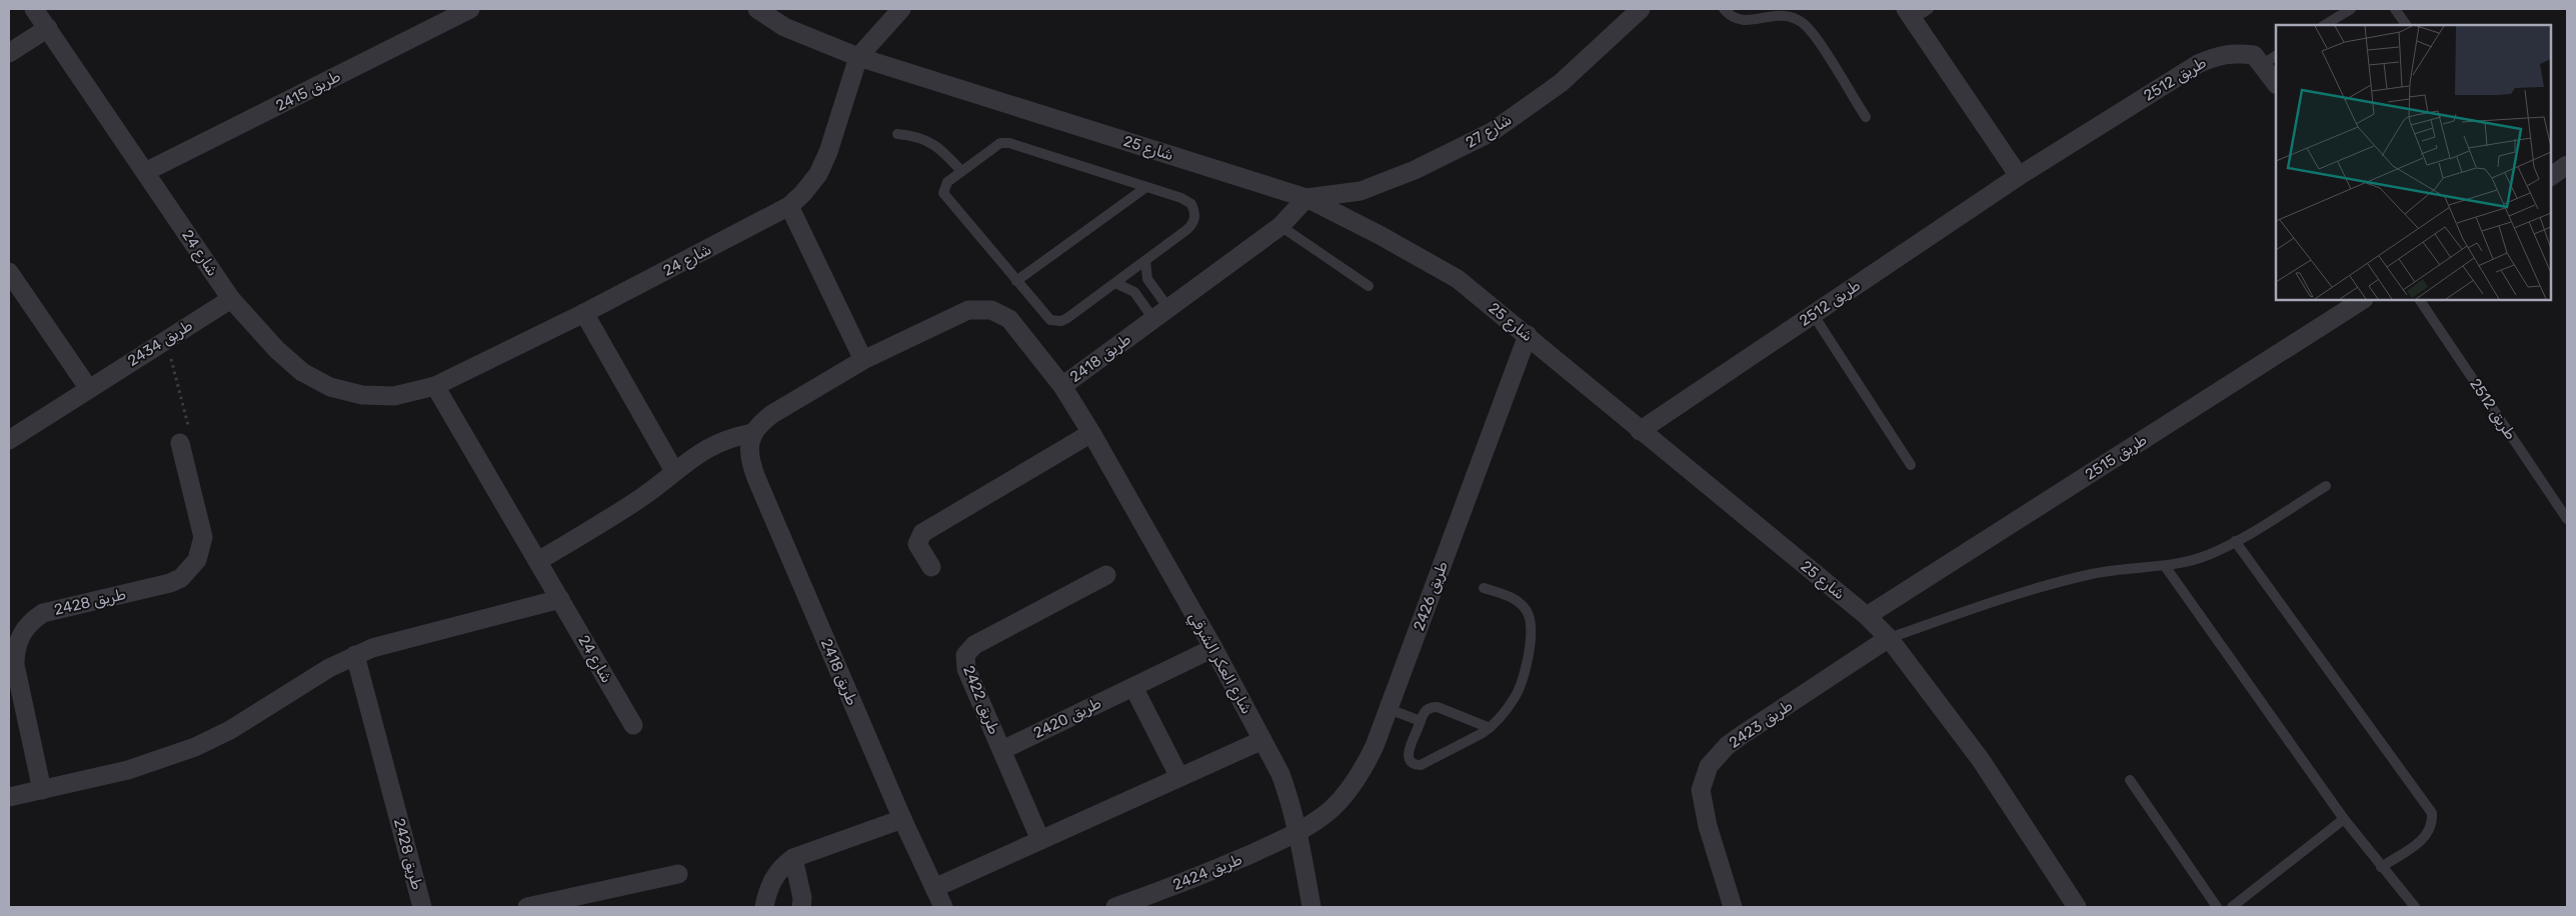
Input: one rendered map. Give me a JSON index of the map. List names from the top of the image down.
{
  "streets": {
    "street": [
      "طريق 2512",
      "طريق 2415",
      "شارع 27",
      "شارع 25",
      "شارع 24",
      "طريق 2434",
      "طريق 2418",
      "طريق 2515",
      "طريق 2426",
      "طريق 2428",
      "شارع العكر الشرقي",
      "طريق 2422",
      "طريق 2420",
      "طريق 2423",
      "طريق 2424"
    ]
  },
  "crossings": [
    ["طريق 2512", "شارع 25"],
    ["طريق 2415", "شارع 24"],
    ["شارع 27", "شارع 25"],
    ["شارع 27", "طريق 2418"],
    ["شارع 25", "شارع 24"],
    ["شارع 25", "طريق 2418"],
    ["شارع 25", "طريق 2515"],
    ["شارع 25", "طريق 2426"],
    ["شارع 25", "طريق 2423"],
    ["شارع 24", "طريق 2434"],
    ["شارع 24", "طريق 2418"],
    ["طريق 2418", "شارع العكر الشرقي"],
    ["طريق 2426", "شارع العكر الشرقي"],
    ["طريق 2426", "طريق 2424"],
    ["شارع العكر الشرقي", "طريق 2420"],
    ["شارع العكر الشرقي", "طريق 2424"],
    ["طريق 2422", "طريق 2420"]
  ]
}
